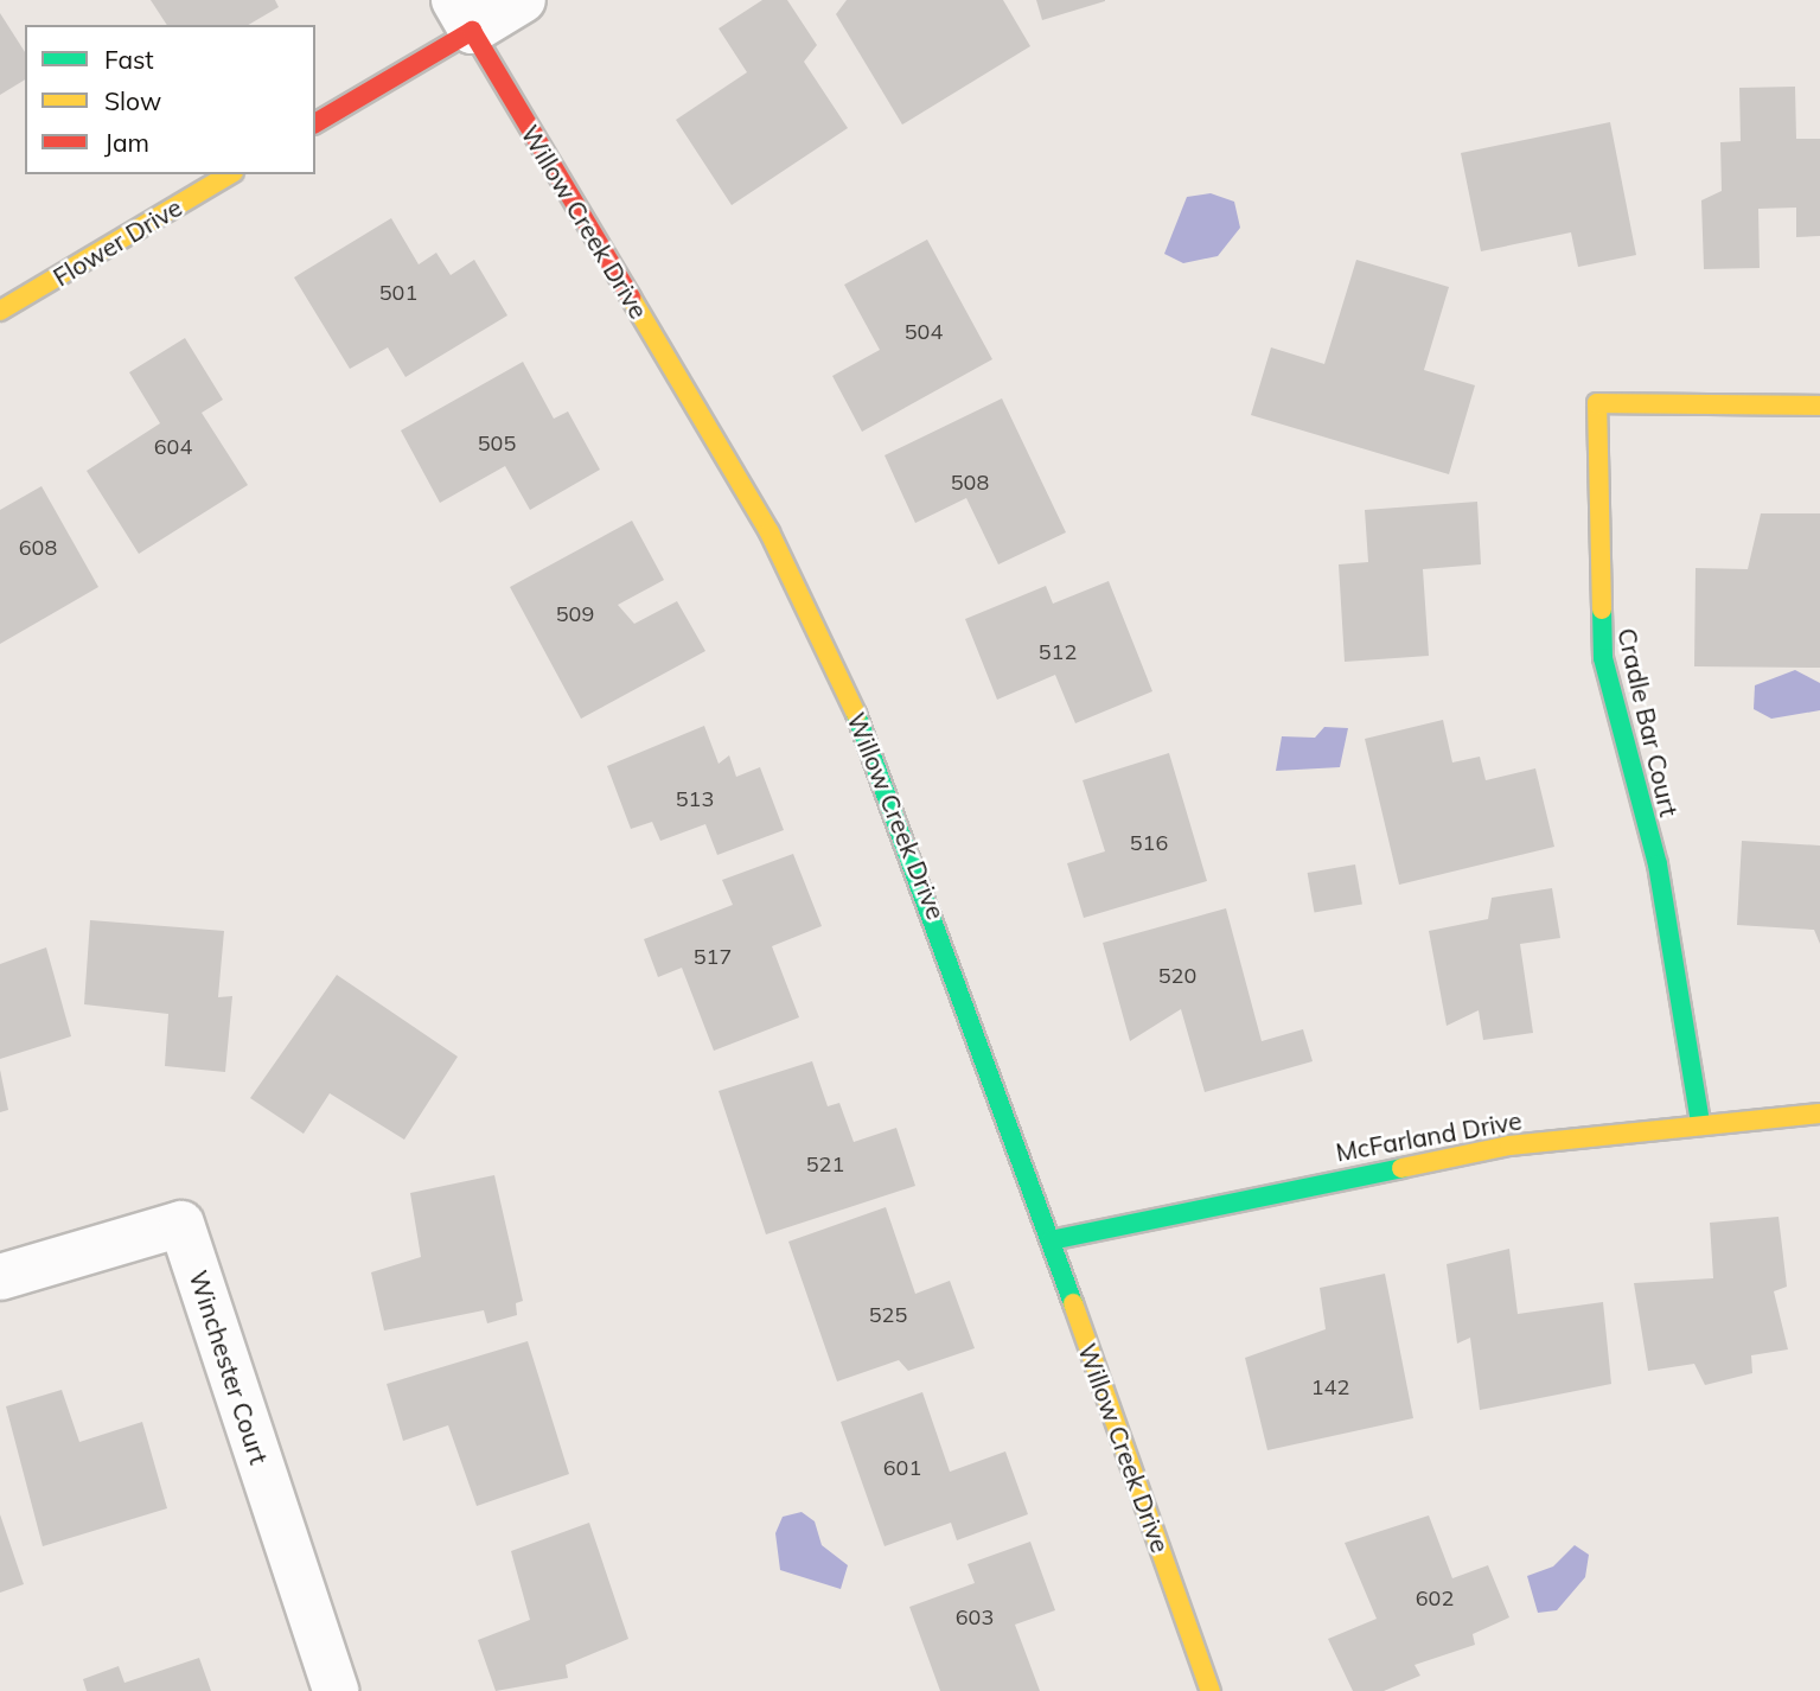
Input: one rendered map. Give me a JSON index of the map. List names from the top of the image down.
{
  "streets": {
    "street": [
      "Willow Creek Drive",
      "Flower Drive",
      "Cradle Bar Court",
      "McFarland Drive",
      "Winchester Court"
    ]
  },
  "crossings": [
    ["Willow Creek Drive", "McFarland Drive"],
    ["Cradle Bar Court", "McFarland Drive"]
  ],
  "house_numbers": [
    "501",
    "504",
    "505",
    "604",
    "508",
    "608",
    "509",
    "512",
    "513",
    "516",
    "517",
    "520",
    "521",
    "525",
    "142",
    "601",
    "602",
    "603"
  ],
  "legend": ["Fast", "Slow", "Jam"]
}
